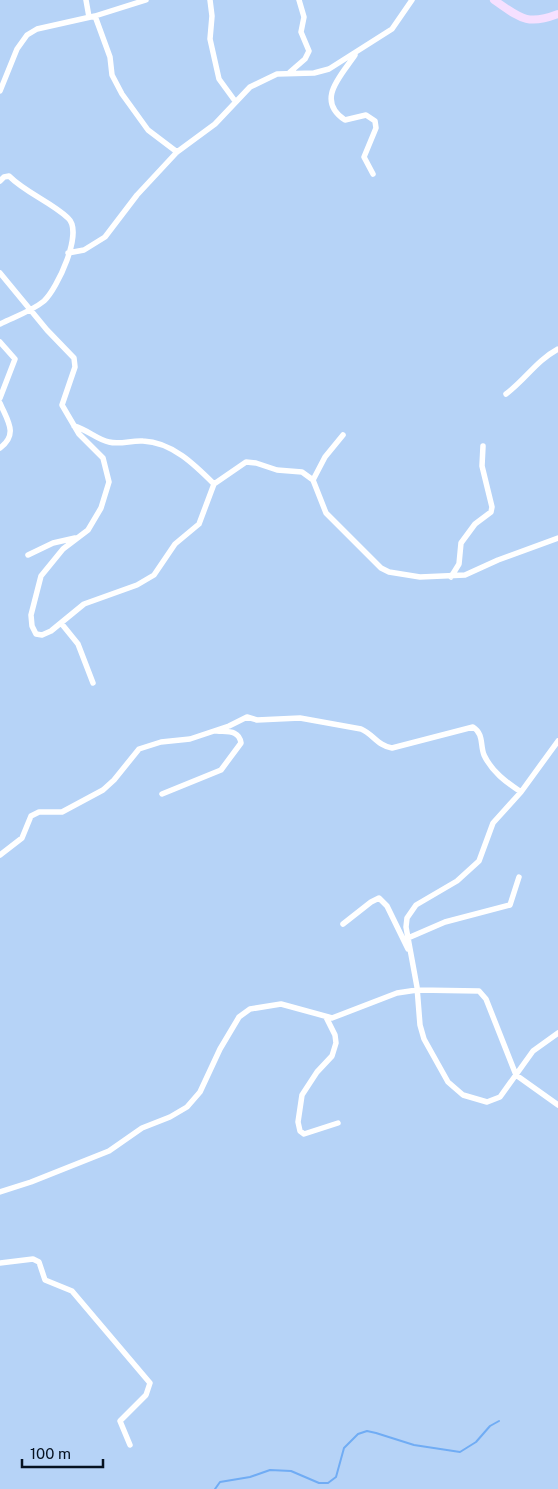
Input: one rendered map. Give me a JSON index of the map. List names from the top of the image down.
{
  "scale_bar": "100 m"
}
